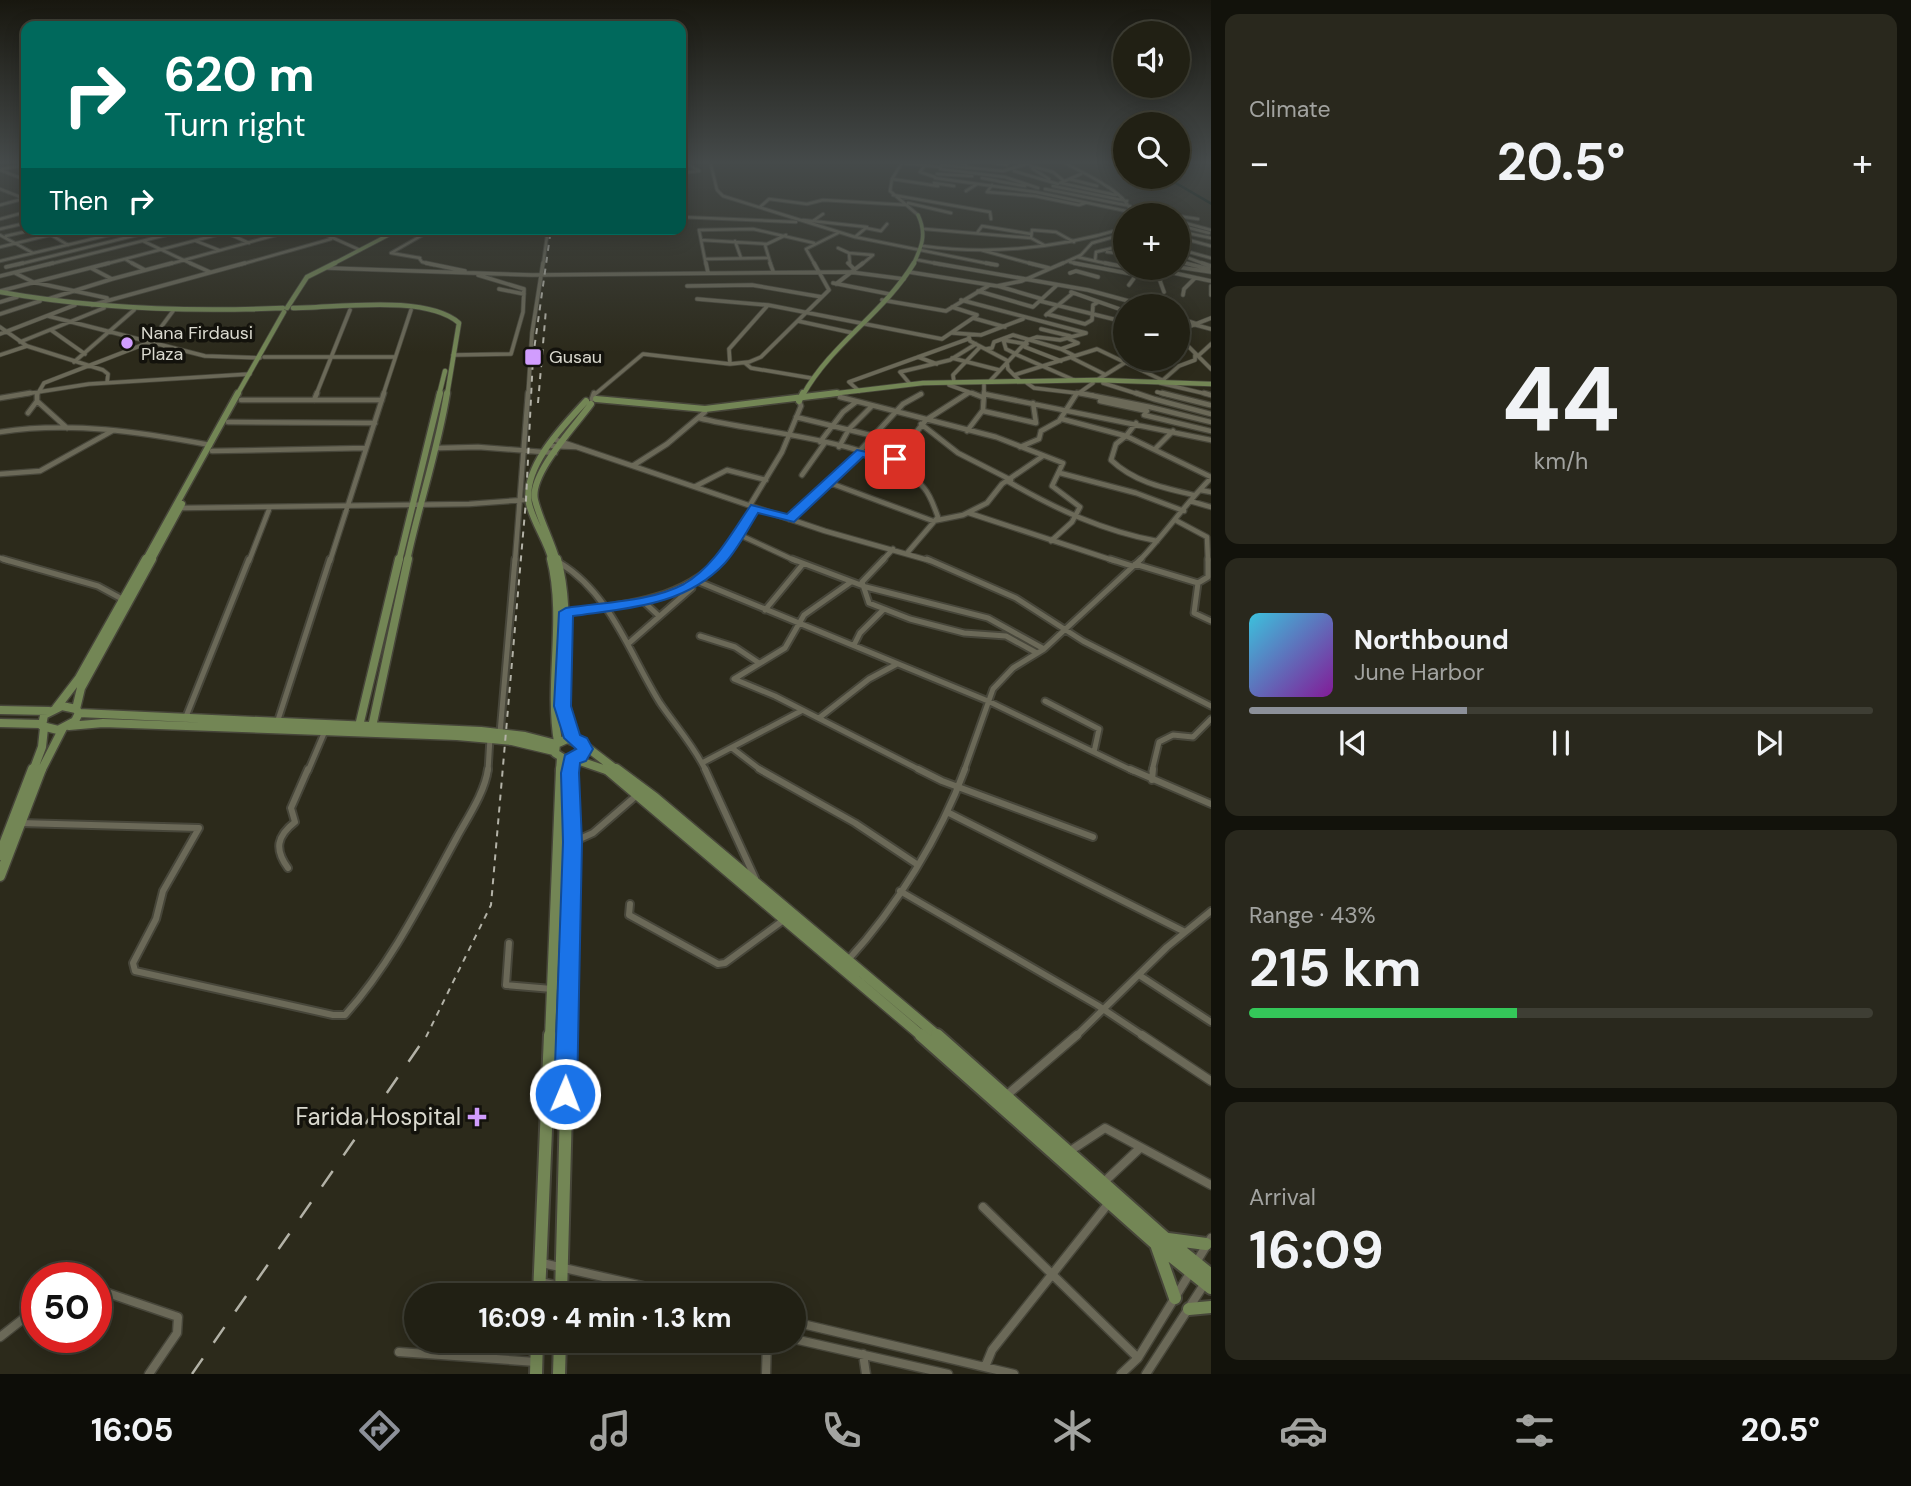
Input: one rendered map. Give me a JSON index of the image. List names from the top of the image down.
{
  "places": {
    "other": ["Nana Firdausi Plaza"],
    "transit": ["Gusau"],
    "health": ["Farida Hospital"]
  },
  "page": {
    "tile": [
      "Climate",
      ["44", "km/h"],
      ["Range · 43%", "215 km"],
      ["Arrival", "16:09"]
    ],
    "map_buttons": ["+", "−"],
    "turn": ["620 m", "Turn right"],
    "heat": ["−", "20.5°", "+"],
    "then": "Then",
    "song": ["Northbound", "June Harbor"],
    "limit": "50",
    "trip": "16:09 · 4 min · 1.3 km",
    "tabs": ["16:05", "20.5°"]
  }
}
